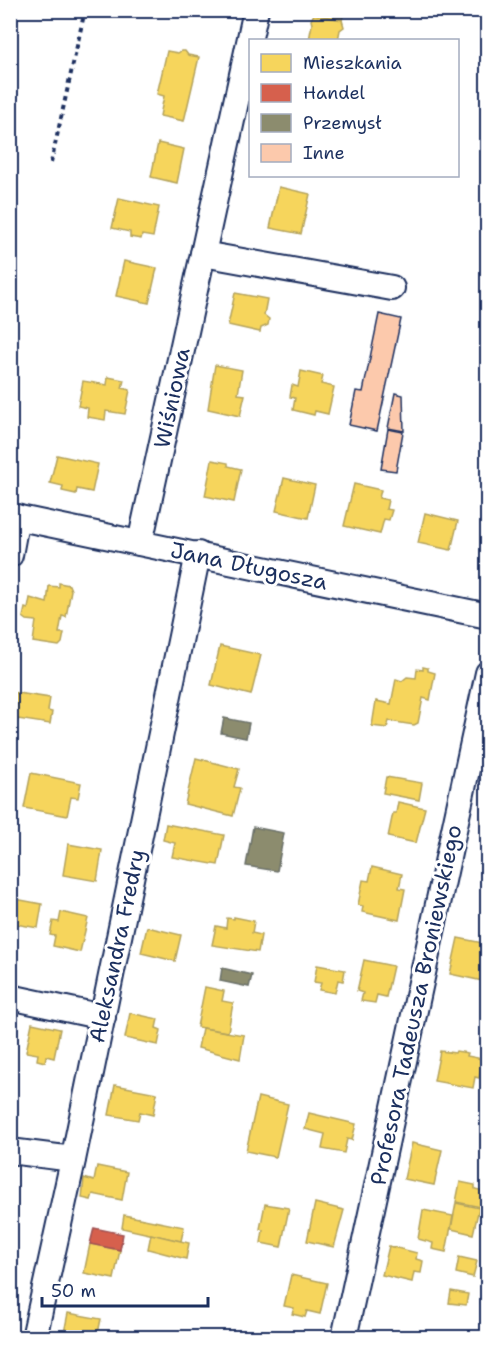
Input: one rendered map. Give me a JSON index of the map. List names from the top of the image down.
{
  "streets": {
    "street": [
      "Wiśniowa",
      "Jana Długosza",
      "Aleksandra Fredry",
      "Profesora Tadeusza Broniewskiego"
    ]
  },
  "crossings": [
    ["Wiśniowa", "Jana Długosza"],
    ["Jana Długosza", "Aleksandra Fredry"]
  ],
  "legend": [
    "Mieszkania",
    "Handel",
    "Przemysł",
    "Inne"
  ],
  "scale_bar": "50 m"
}
